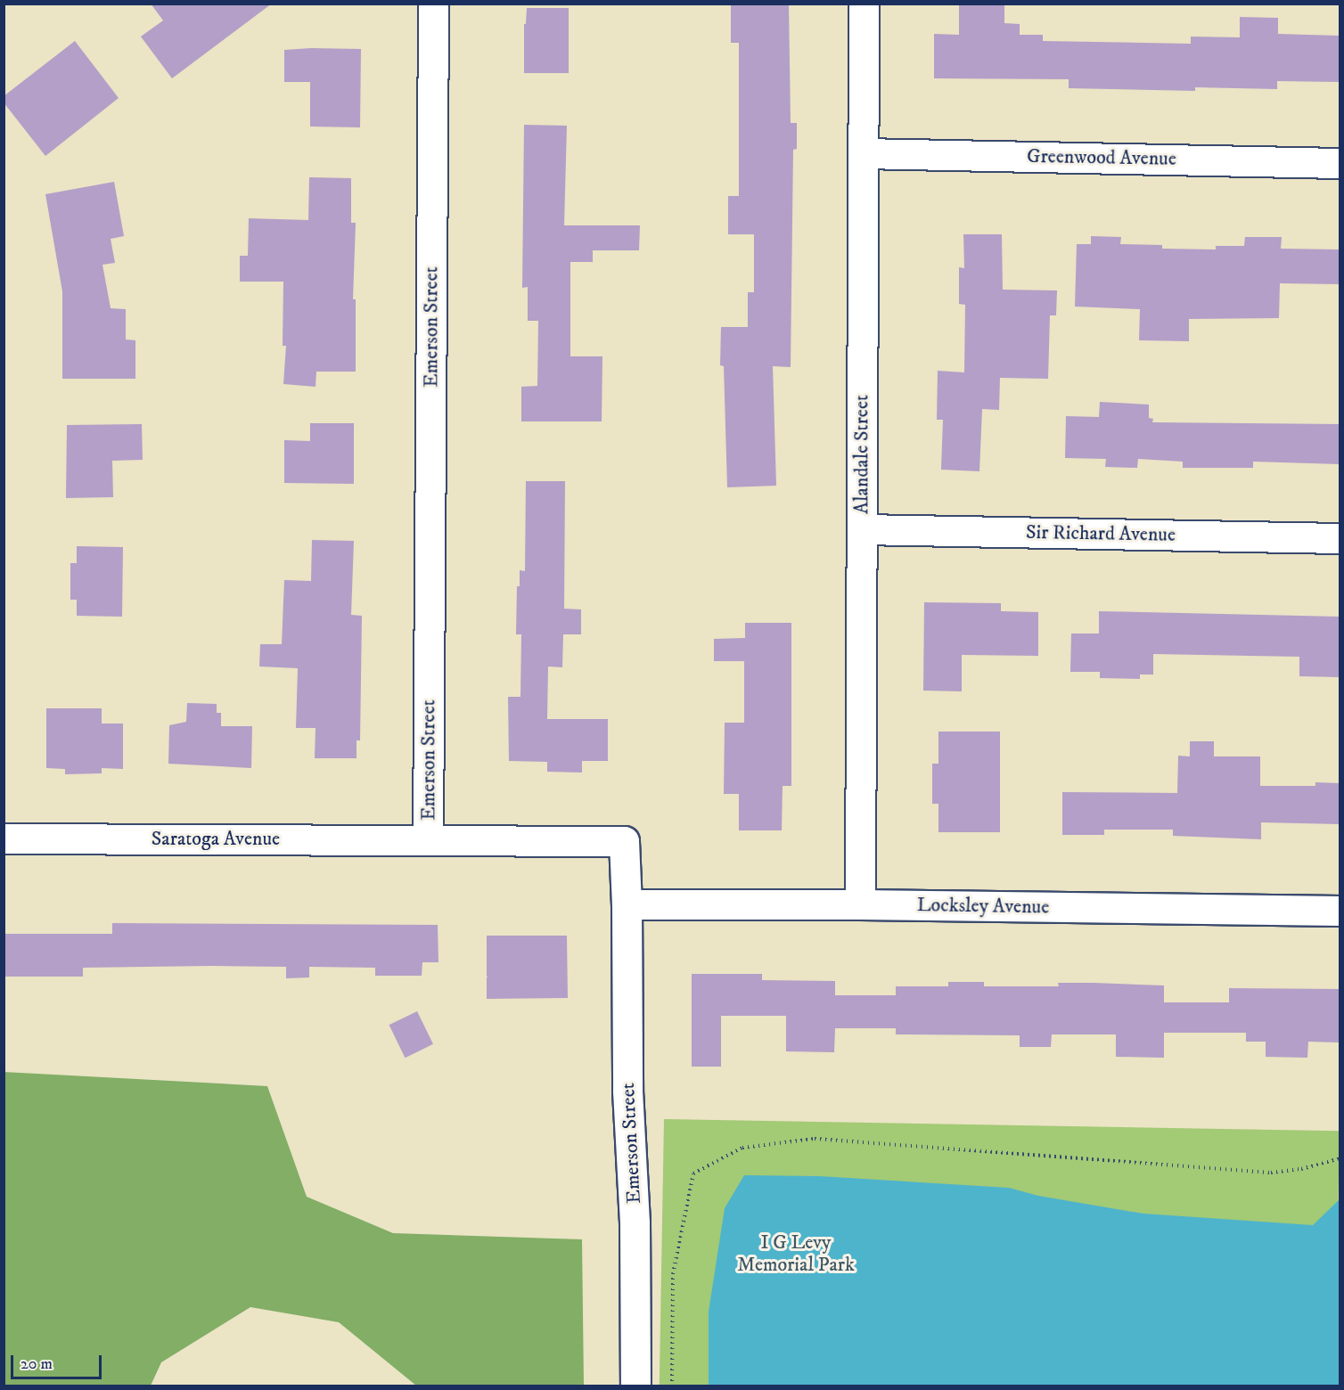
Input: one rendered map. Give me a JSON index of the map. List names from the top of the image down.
{
  "streets": {
    "street": [
      "Greenwood Avenue",
      "Emerson Street",
      "Alandale Street",
      "Sir Richard Avenue",
      "Saratoga Avenue",
      "Locksley Avenue"
    ]
  },
  "crossings": [
    ["Greenwood Avenue", "Alandale Street"],
    ["Emerson Street", "Saratoga Avenue"],
    ["Emerson Street", "Locksley Avenue"],
    ["Alandale Street", "Sir Richard Avenue"],
    ["Alandale Street", "Locksley Avenue"]
  ],
  "parks": ["I G Levy Memorial Park"],
  "scale_bar": "20 m"
}
